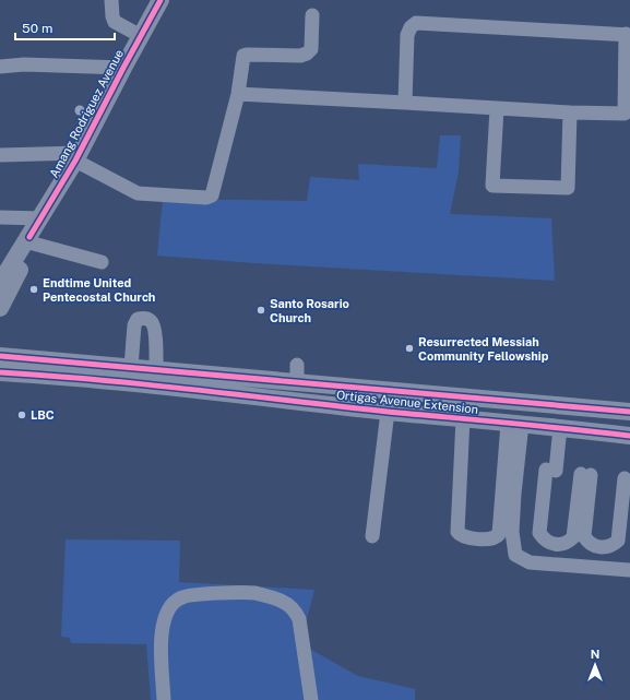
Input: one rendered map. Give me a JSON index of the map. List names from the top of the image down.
{
  "streets": {
    "main road": ["Amang Rodriguez Avenue", "Ortigas Avenue Extension"]
  },
  "places": [
    "Endtime United Pentecostal Church",
    "Santo Rosario Church",
    "Resurrected Messiah Community Fellowship",
    "LBC"
  ],
  "scale_bar": "50 m",
  "north": "top"
}
